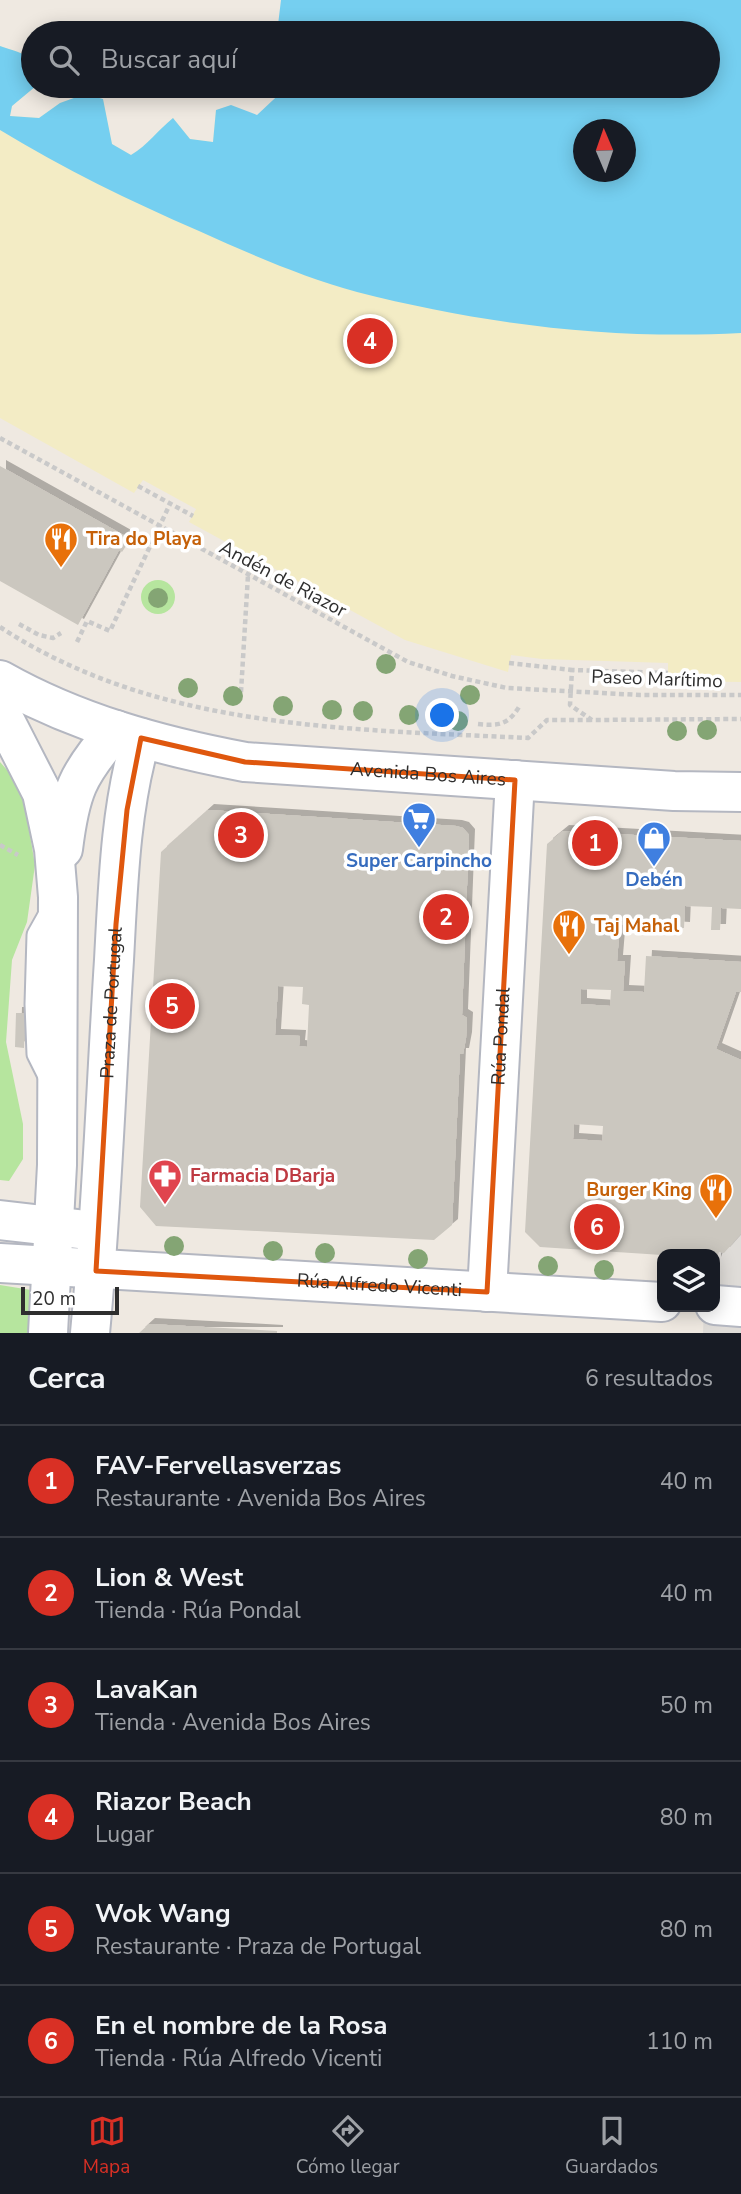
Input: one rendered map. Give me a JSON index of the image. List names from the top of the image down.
{
  "streets": {
    "street": [
      "Avenida Bos Aires",
      "Praza de Portugal",
      "Rúa Pondal",
      "Rúa Alfredo Vicenti"
    ],
    "path": ["Andén de Riazor", "Paseo Marítimo"]
  },
  "crossings": [
    ["Andén de Riazor", "Paseo Marítimo"],
    ["Avenida Bos Aires", "Praza de Portugal"],
    ["Avenida Bos Aires", "Rúa Pondal"],
    ["Praza de Portugal", "Rúa Alfredo Vicenti"],
    ["Rúa Pondal", "Rúa Alfredo Vicenti"]
  ],
  "places": {
    "restaurant": ["Tira do Playa", "Taj Mahal", "Burger King"],
    "supermarket": ["Super Carpincho"],
    "shop": ["Debén"],
    "pharmacy": ["Farmacia DBarja"]
  },
  "scale_bar": "20 m",
  "north": "top",
  "page": {
    "search": "Buscar aquí",
    "pins": [
      "4",
      "3",
      "1",
      "2",
      "5",
      "6"
    ],
    "scale": "20 m",
    "heading": ["Cerca", "6 resultados"],
    "list": [
      {
        "mark": "1",
        "name": "FAV-Fervellasverzas",
        "note": "Restaurante · Avenida Bos Aires",
        "value": "40 m"
      },
      {
        "mark": "2",
        "name": "Lion & West",
        "note": "Tienda · Rúa Pondal",
        "value": "40 m"
      },
      {
        "mark": "3",
        "name": "LavaKan",
        "note": "Tienda · Avenida Bos Aires",
        "value": "50 m"
      },
      {
        "mark": "4",
        "name": "Riazor Beach",
        "note": "Lugar",
        "value": "80 m"
      },
      {
        "mark": "5",
        "name": "Wok Wang",
        "note": "Restaurante · Praza de Portugal",
        "value": "80 m"
      },
      {
        "mark": "6",
        "name": "En el nombre de la Rosa",
        "note": "Tienda · Rúa Alfredo Vicenti",
        "value": "110 m"
      }
    ],
    "nav": ["Mapa", "Cómo llegar", "Guardados"]
  }
}
